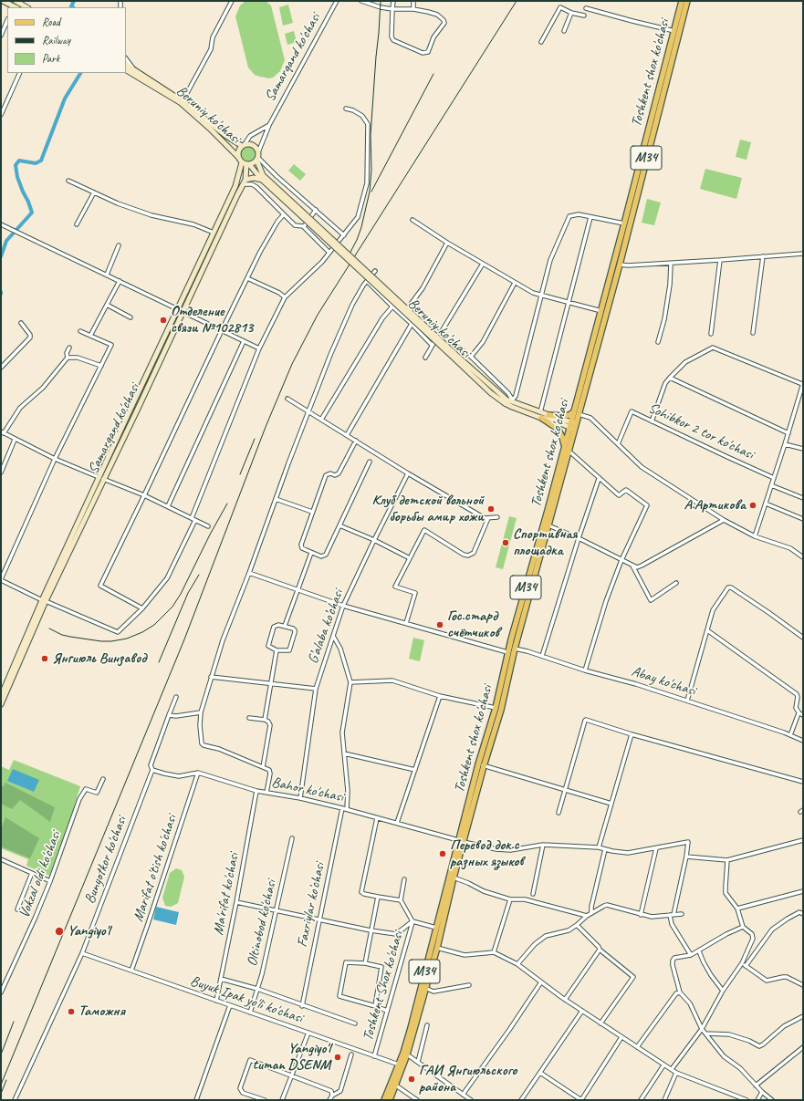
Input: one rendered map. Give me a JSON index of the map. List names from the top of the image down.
{
  "streets": {
    "main road": [
      "Samarqand ko'chasi",
      "Toshkent shox ko'chasi",
      "Beruniy ko'chasi",
      "M34"
    ],
    "street": [
      "Sohibkor 2 tor ko'chasi",
      "G’alaba ko’chasi",
      "Abay ko'chasi",
      "Bahor ko'chasi",
      "Bunyotkor ko'chasi",
      "Marifat o'tish ko'chasi",
      "Vokzal oldi ko'chasi",
      "Ma'rifat ko'chasi",
      "Faxriylar ko'chasi",
      "Oltinobod ko'chasi",
      "Toshkent Shox ko'chasi",
      "Buyuk Ipak yo'li ko'chasi"
    ]
  },
  "crossings": [
    ["Samarqand ko'chasi", "Beruniy ko'chasi"],
    ["Toshkent shox ko'chasi", "Beruniy ko'chasi"],
    ["Toshkent shox ko'chasi", "M34"],
    ["Toshkent shox ko'chasi", "Abay ko'chasi"],
    ["Toshkent shox ko'chasi", "Bahor ko'chasi"],
    ["Toshkent shox ko'chasi", "Buyuk Ipak yo'li ko'chasi"],
    ["M34", "Abay ko'chasi"],
    ["G’alaba ko’chasi", "Bahor ko'chasi"],
    ["Bahor ko'chasi", "Bunyotkor ko'chasi"],
    ["Bahor ko'chasi", "Marifat o'tish ko'chasi"],
    ["Bahor ko'chasi", "Ma'rifat ko'chasi"],
    ["Bahor ko'chasi", "Faxriylar ko'chasi"],
    ["Bunyotkor ko'chasi", "Buyuk Ipak yo'li ko'chasi"],
    ["Marifat o'tish ko'chasi", "Buyuk Ipak yo'li ko'chasi"],
    ["Ma'rifat ko'chasi", "Buyuk Ipak yo'li ko'chasi"],
    ["Oltinobod ko'chasi", "Buyuk Ipak yo'li ko'chasi"],
    ["Toshkent Shox ko'chasi", "Buyuk Ipak yo'li ko'chasi"]
  ],
  "places": [
    "Отделение связи №102813",
    "А.Артикова",
    "Клуб детской вольной борьбы амир хожи",
    "Спортивная площадка",
    "Гос.стард счётчиков",
    "Янгиюль Винзавод",
    "Перевод док.с разных языков",
    "Yangiyo'l",
    "Таможня",
    "Yangiyo'l tuman DSENM",
    "ГАИ Янгиюльского района"
  ],
  "legend": ["Road", "Railway", "Park"]
}
